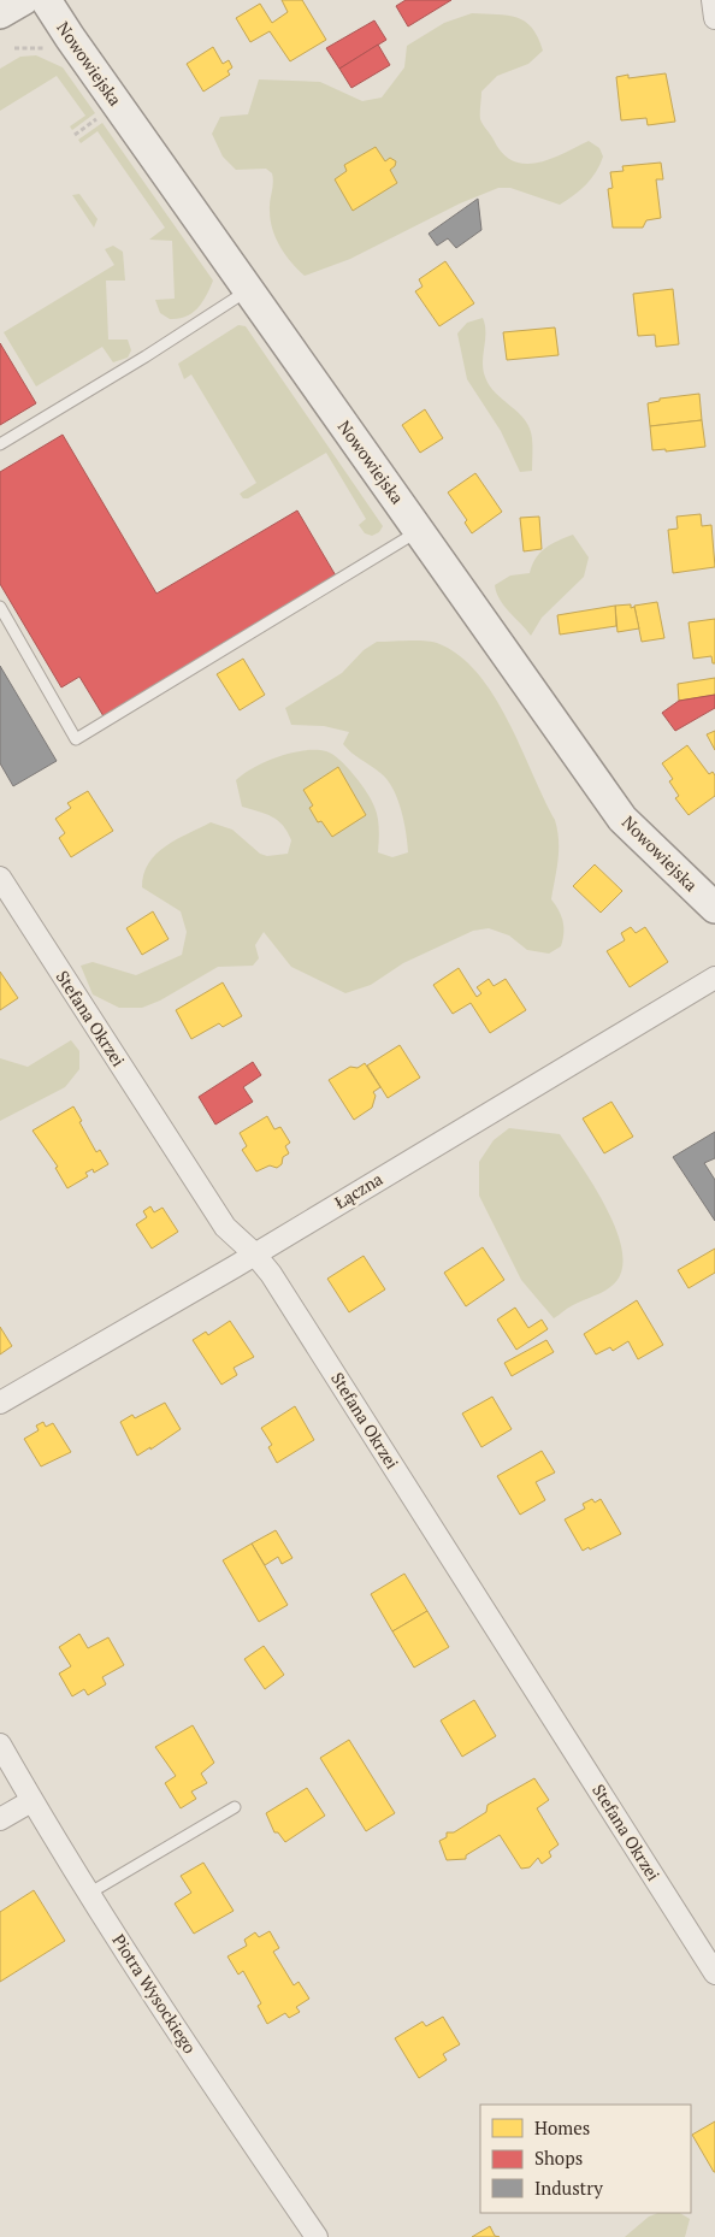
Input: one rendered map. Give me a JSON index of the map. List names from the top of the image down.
{
  "streets": {
    "street": [
      "Nowowiejska",
      "Stefana Okrzei",
      "Łączna",
      "Piotra Wysockiego"
    ]
  },
  "crossings": [
    ["Stefana Okrzei", "Łączna"]
  ],
  "legend": ["Homes", "Shops", "Industry"]
}
